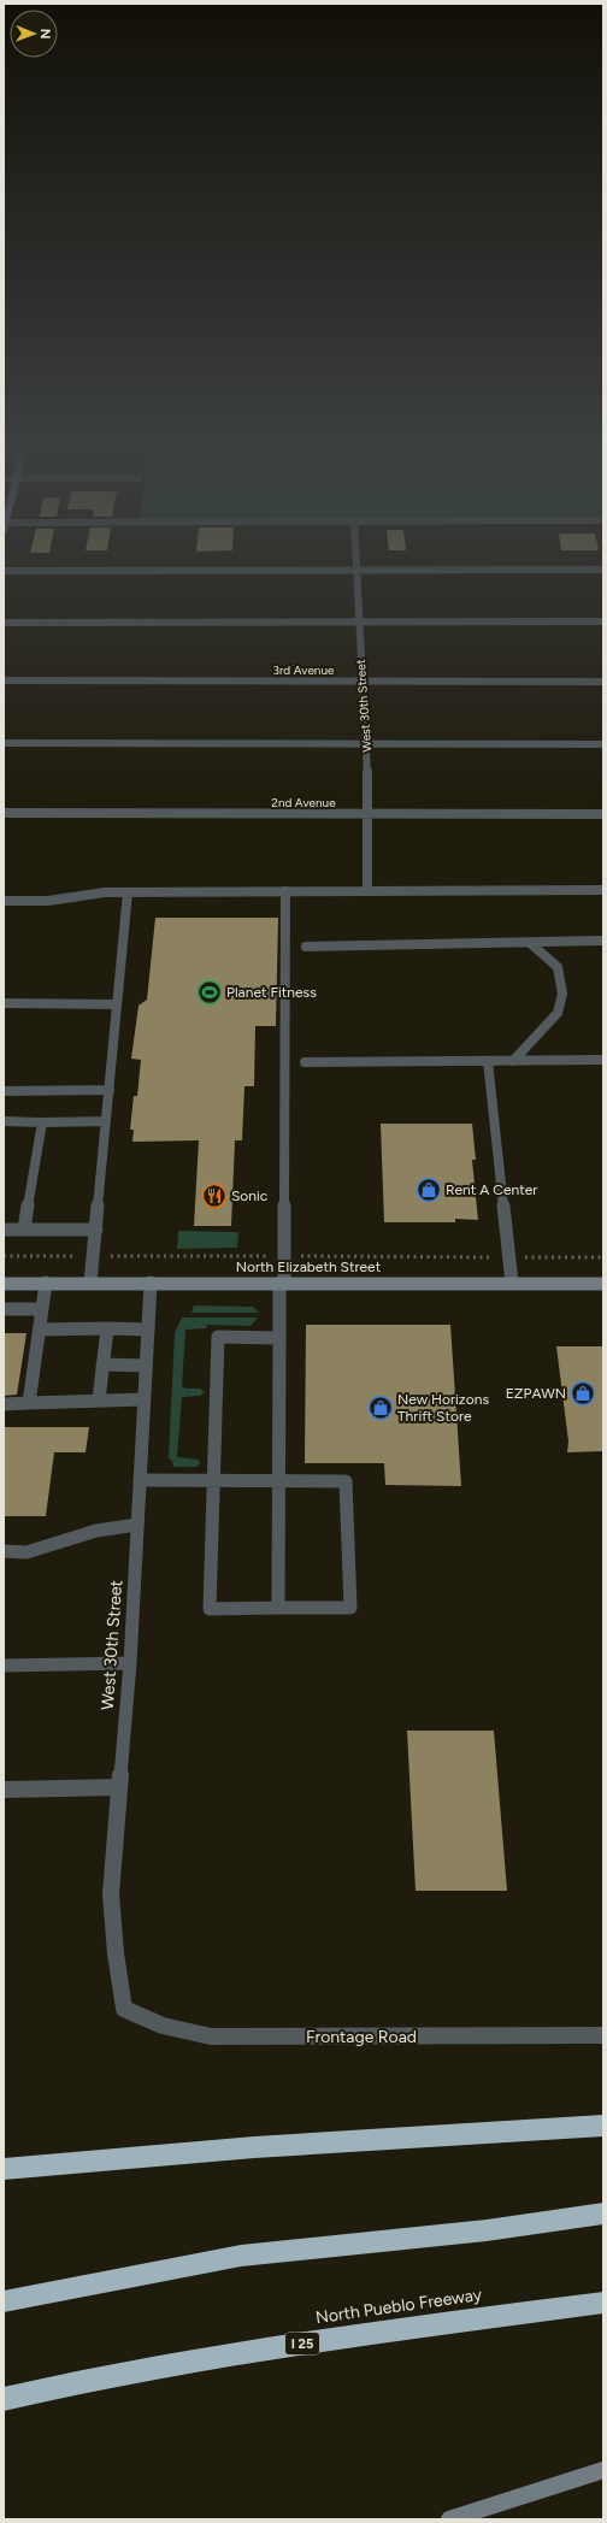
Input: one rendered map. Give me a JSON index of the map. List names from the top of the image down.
{
  "streets": {
    "highway": ["North Pueblo Freeway", "I 25"],
    "main road": ["North Elizabeth Street"],
    "street": [
      "3rd Avenue",
      "West 30th Street",
      "2nd Avenue",
      "Frontage Road"
    ]
  },
  "crossings": [
    ["3rd Avenue", "West 30th Street"],
    ["West 30th Street", "2nd Avenue"],
    ["West 30th Street", "North Elizabeth Street"],
    ["West 30th Street", "Frontage Road"]
  ],
  "places": {
    "sports": ["Planet Fitness"],
    "shop": ["Rent A Center", "EZPAWN", "New Horizons Thrift Store"],
    "restaurant": ["Sonic"]
  },
  "north": "right"
}
